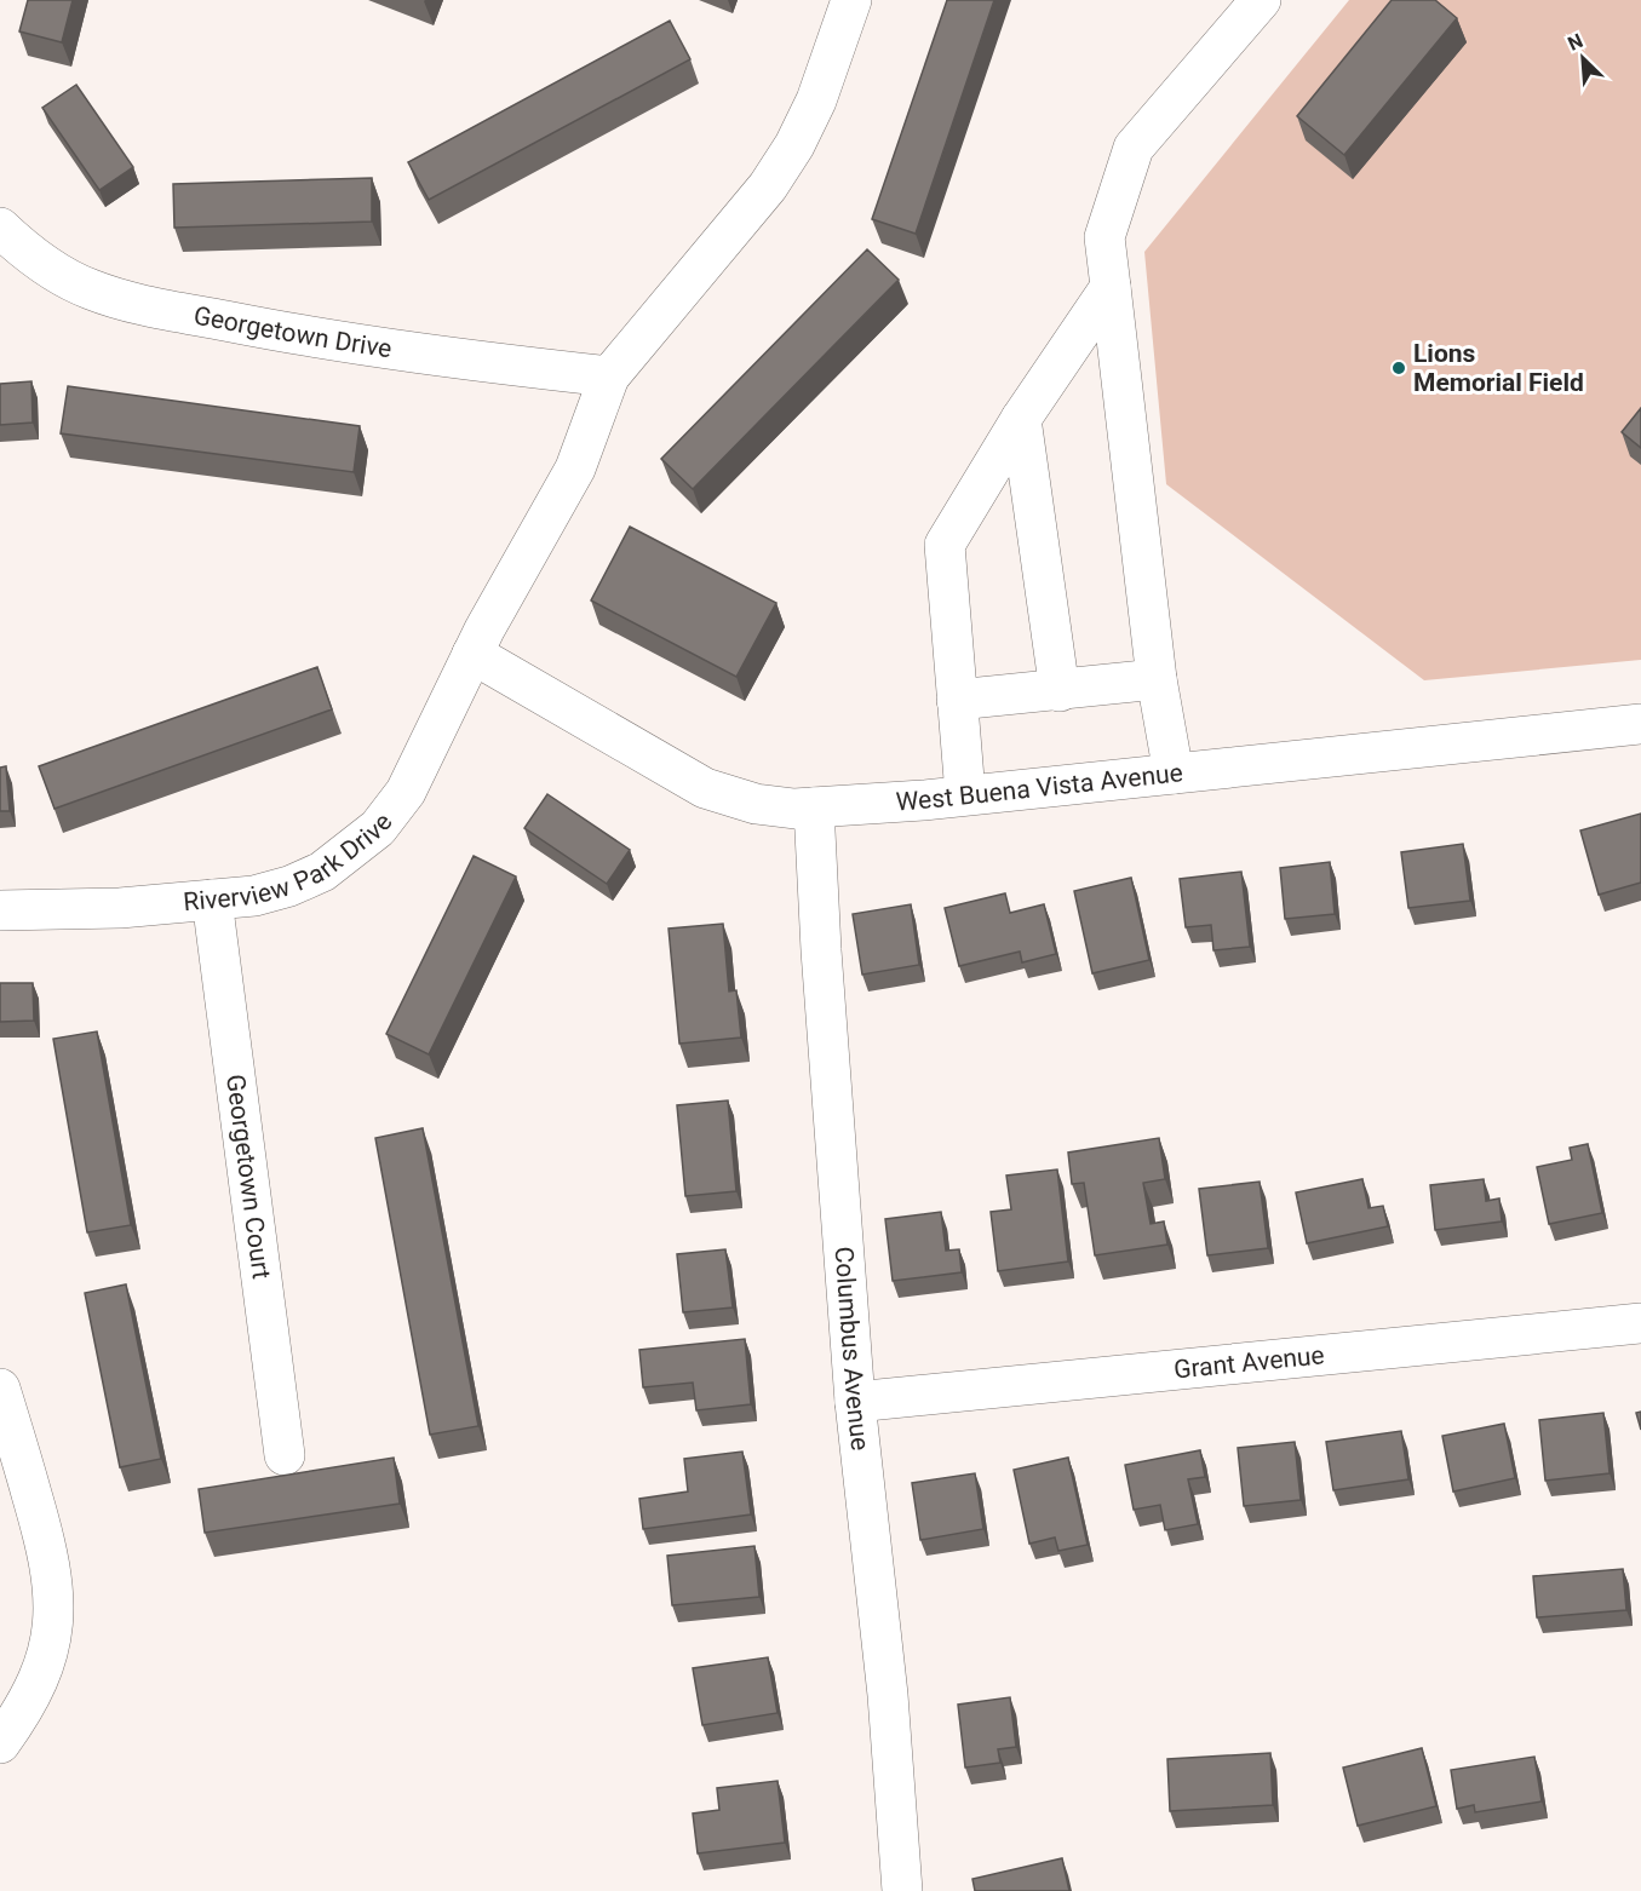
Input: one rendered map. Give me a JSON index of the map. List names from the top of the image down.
{
  "streets": {
    "street": [
      "Georgetown Drive",
      "West Buena Vista Avenue",
      "Riverview Park Drive",
      "Georgetown Court",
      "Columbus Avenue",
      "Grant Avenue"
    ]
  },
  "crossings": [
    ["West Buena Vista Avenue", "Riverview Park Drive"],
    ["West Buena Vista Avenue", "Columbus Avenue"],
    ["Riverview Park Drive", "Georgetown Court"],
    ["Columbus Avenue", "Grant Avenue"]
  ],
  "places": ["Lions Memorial Field"],
  "north": "top left"
}
